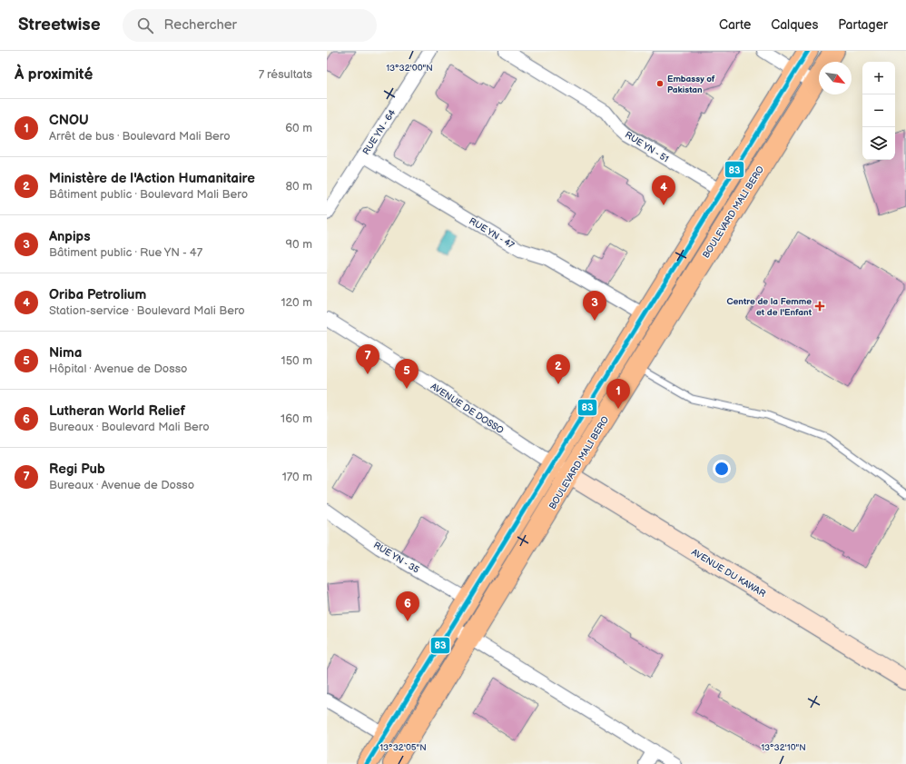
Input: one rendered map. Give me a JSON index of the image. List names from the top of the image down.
{
  "streets": {
    "main road": ["BOULEVARD MALI BERO"],
    "street": [
      "RUE YN - 64",
      "RUE YN - 51",
      "RUE YN - 47",
      "AVENUE DE DOSSO",
      "RUE YN - 35",
      "AVENUE DU KAWAR"
    ]
  },
  "crossings": [
    ["RUE YN - 64", "RUE YN - 47"],
    ["BOULEVARD MALI BERO", "AVENUE DU KAWAR"],
    ["AVENUE DE DOSSO", "AVENUE DU KAWAR"]
  ],
  "places": {
    "other": ["Embassy of Pakistan"],
    "health": ["Centre de la Femme et de l'Enfant"]
  },
  "lines": ["transit line 83"],
  "north": "bottom right",
  "page": {
    "header": "Streetwise",
    "search": "Rechercher",
    "nav": ["Carte", "Calques", "Partager"],
    "heading": ["À proximité", "7 résultats"],
    "map_buttons": ["+", "−"],
    "list": [
      {
        "mark": "1",
        "name": "CNOU",
        "note": "Arrêt de bus · Boulevard Mali Bero",
        "value": "60 m"
      },
      {
        "mark": "2",
        "name": "Ministère de l'Action Humanitaire",
        "note": "Bâtiment public · Boulevard Mali Bero",
        "value": "80 m"
      },
      {
        "mark": "3",
        "name": "Anpips",
        "note": "Bâtiment public · Rue YN - 47",
        "value": "90 m"
      },
      {
        "mark": "4",
        "name": "Oriba Petrolium",
        "note": "Station-service · Boulevard Mali Bero",
        "value": "120 m"
      },
      {
        "mark": "5",
        "name": "Nima",
        "note": "Hôpital · Avenue de Dosso",
        "value": "150 m"
      },
      {
        "mark": "6",
        "name": "Lutheran World Relief",
        "note": "Bureaux · Boulevard Mali Bero",
        "value": "160 m"
      },
      {
        "mark": "7",
        "name": "Regi Pub",
        "note": "Bureaux · Avenue de Dosso",
        "value": "170 m"
      }
    ],
    "pins": [
      "4",
      "3",
      "7",
      "2",
      "5",
      "1",
      "6"
    ]
  },
  "coordinates": ["13°32'00\"N", "13°32'05\"N", "13°32'10\"N"]
}
